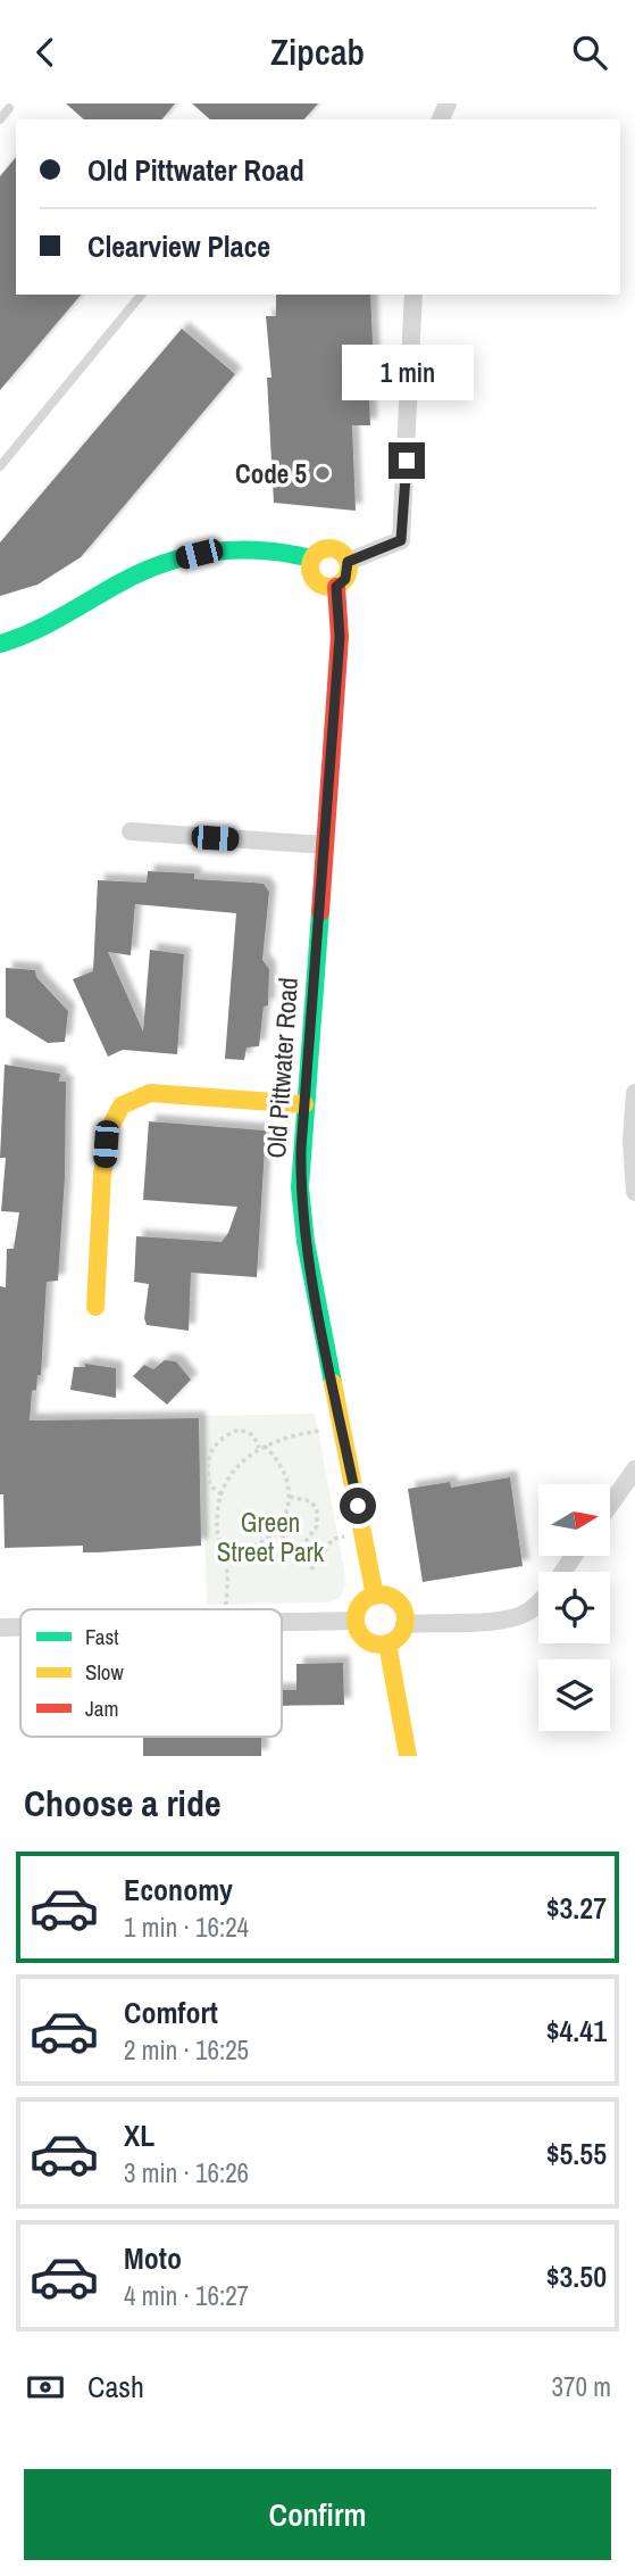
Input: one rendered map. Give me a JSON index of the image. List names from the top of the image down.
{
  "streets": {
    "street": ["Old Pittwater Road"]
  },
  "parks": ["Green Street Park"],
  "places": ["Code 5"],
  "legend": ["Fast", "Slow", "Jam"],
  "north": "right",
  "page": {
    "header": "Zipcab",
    "banner": ["Old Pittwater Road", "Clearview Place"],
    "bubble": "1 min",
    "heading": "Choose a ride",
    "list": [
      {
        "name": "Economy",
        "note": "1 min · 16:24",
        "value": "$3.27"
      },
      {
        "name": "Comfort",
        "note": "2 min · 16:25",
        "value": "$4.41"
      },
      {
        "name": "XL",
        "note": "3 min · 16:26",
        "value": "$5.55"
      },
      {
        "name": "Moto",
        "note": "4 min · 16:27",
        "value": "$3.50"
      }
    ],
    "pay": ["Cash", "370 m"],
    "buttons": "Confirm"
  }
}
